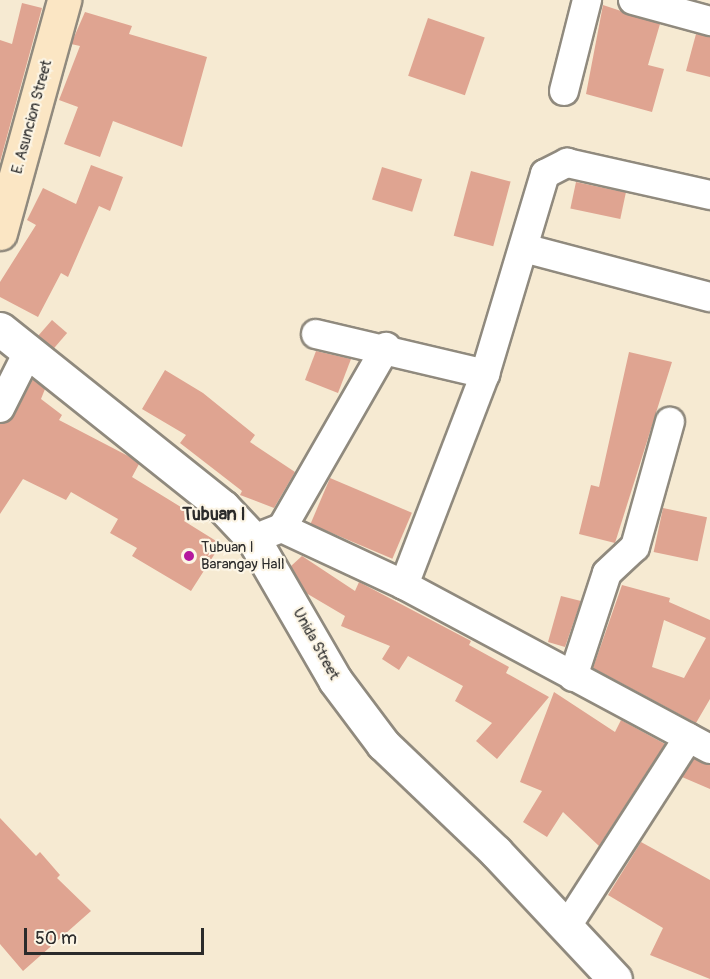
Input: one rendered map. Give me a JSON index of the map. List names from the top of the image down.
{
  "streets": {
    "main road": ["E. Asuncion Street"],
    "street": ["Unida Street"]
  },
  "districts": ["Tubuan I"],
  "places": ["Tubuan I Barangay Hall"],
  "scale_bar": "50 m"
}
